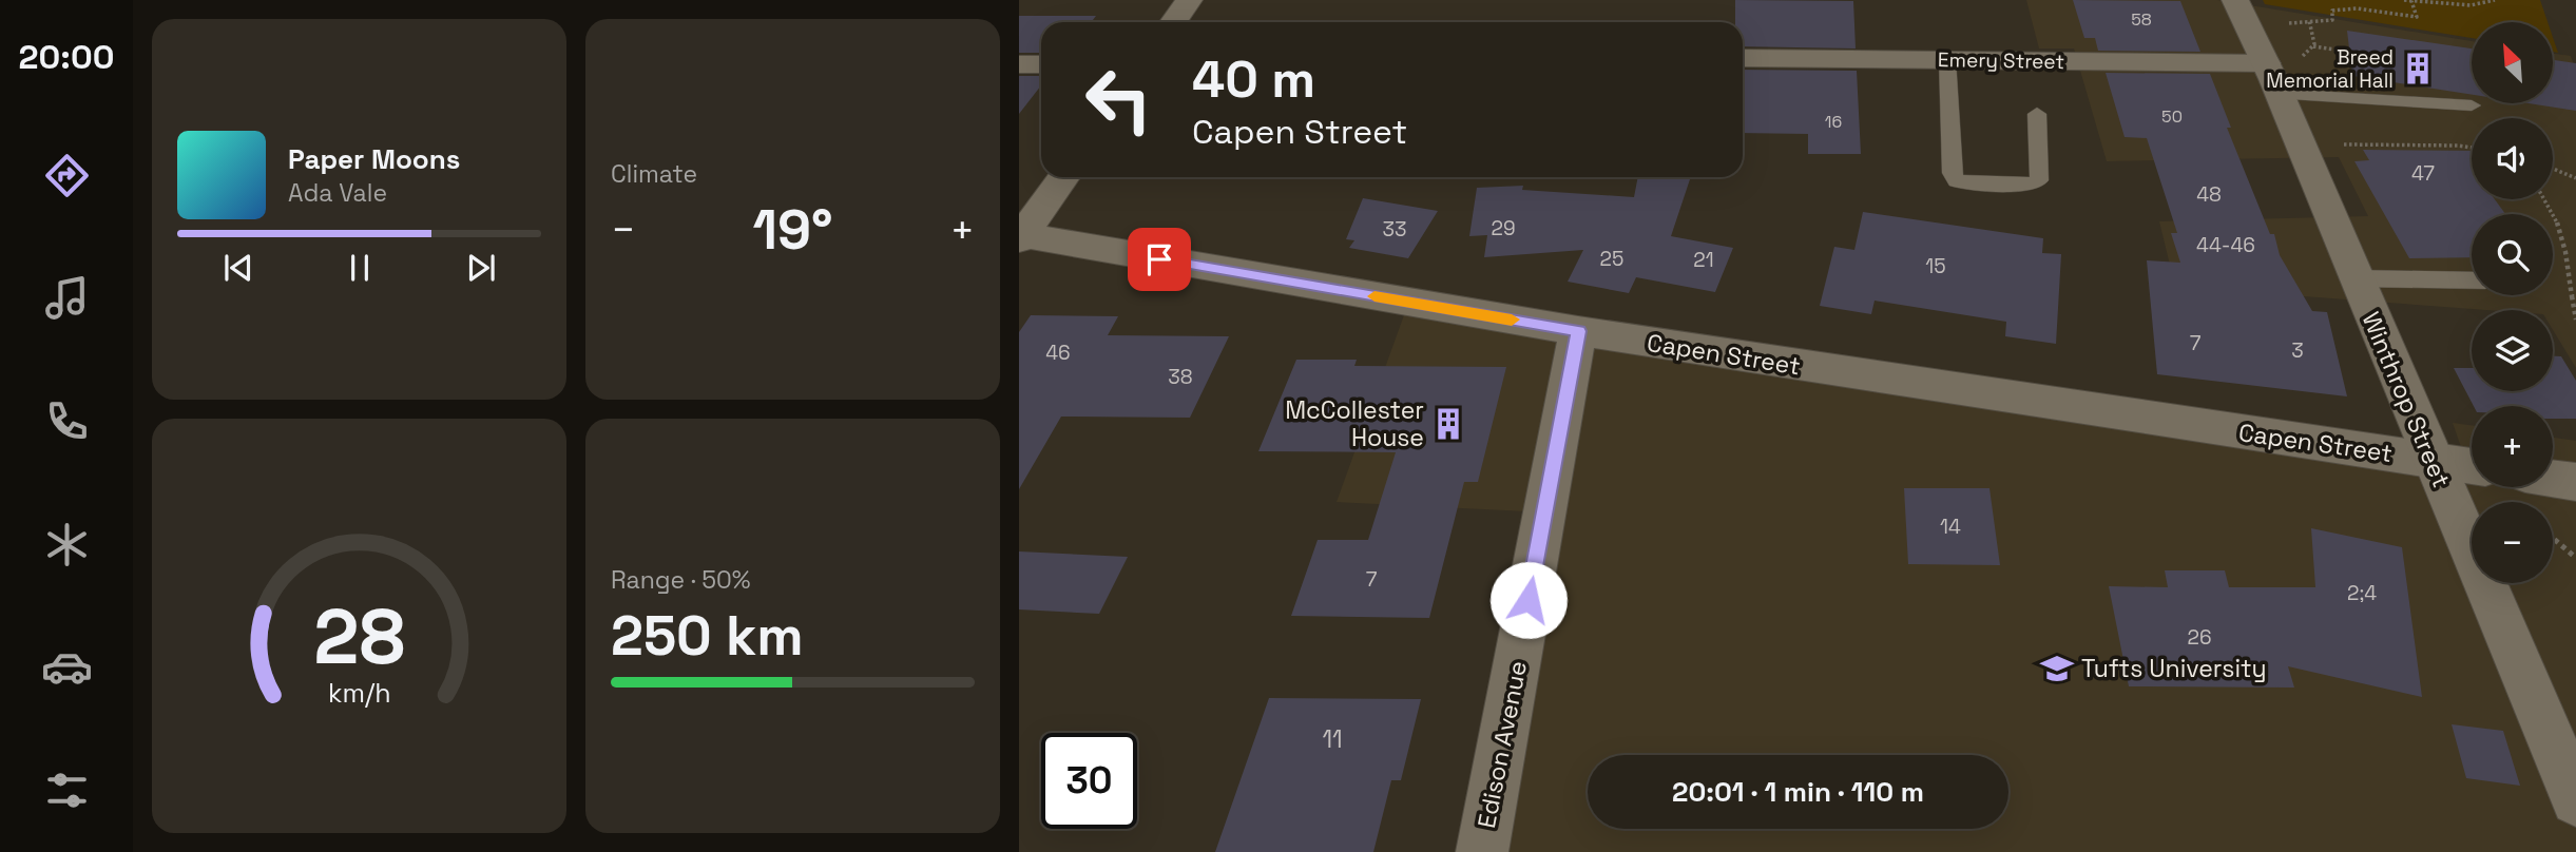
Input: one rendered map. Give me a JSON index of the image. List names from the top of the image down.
{
  "streets": {
    "street": [
      "Emery Street",
      "Capen Street",
      "Winthrop Street",
      "Edison Avenue"
    ]
  },
  "crossings": [
    ["Emery Street", "Winthrop Street"],
    ["Capen Street", "Winthrop Street"],
    ["Capen Street", "Edison Avenue"]
  ],
  "places": {
    "building": ["Breed Memorial Hall", "McCollester House"],
    "school or university": ["Tufts University"]
  },
  "house_numbers": [
    "58",
    "50",
    "16",
    "47",
    "48",
    "29",
    "33",
    "44-46",
    "25",
    "21",
    "15",
    "7",
    "3",
    "46",
    "38",
    "14",
    "7",
    "2;4",
    "26",
    "11"
  ],
  "north": "top left",
  "page": {
    "tabs": "20:00",
    "tile": [
      "Climate",
      ["Range · 50%", "250 km"]
    ],
    "map_buttons": ["+", "−"],
    "turn": ["40 m", "Capen Street"],
    "song": ["Paper Moons", "Ada Vale"],
    "heat": ["−", "19°", "+"],
    "limit": "30",
    "trip": "20:01 · 1 min · 110 m",
    "gauge": ["28", "km/h"]
  }
}
